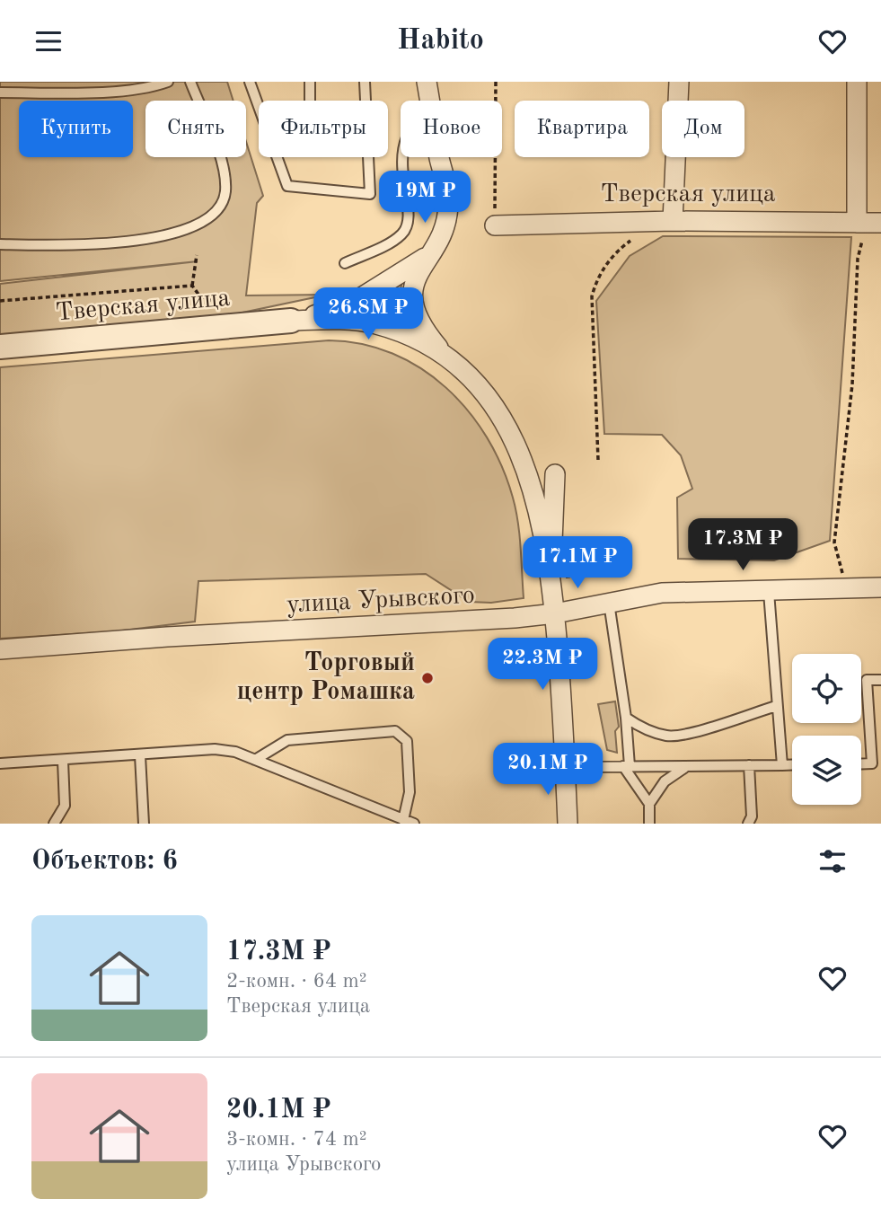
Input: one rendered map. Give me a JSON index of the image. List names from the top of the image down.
{
  "streets": {
    "street": ["Тверская улица", "улица Урывского"]
  },
  "places": ["Торговый центр Ромашка"],
  "page": {
    "header": "Habito",
    "chip": [
      "Купить",
      "Снять",
      "Фильтры",
      "Новое",
      "Квартира",
      "Дом"
    ],
    "price": [
      "19M ₽",
      "26.8M ₽",
      "17.3M ₽",
      "17.1M ₽",
      "22.3M ₽",
      "20.1M ₽"
    ],
    "heading": "Объектов: 6",
    "list": [
      {
        "name": "17.3M ₽",
        "note": "2-комн. · 64 m² · Тверская улица"
      },
      {
        "name": "20.1M ₽",
        "note": "3-комн. · 74 m² · улица Урывского"
      }
    ]
  }
}
